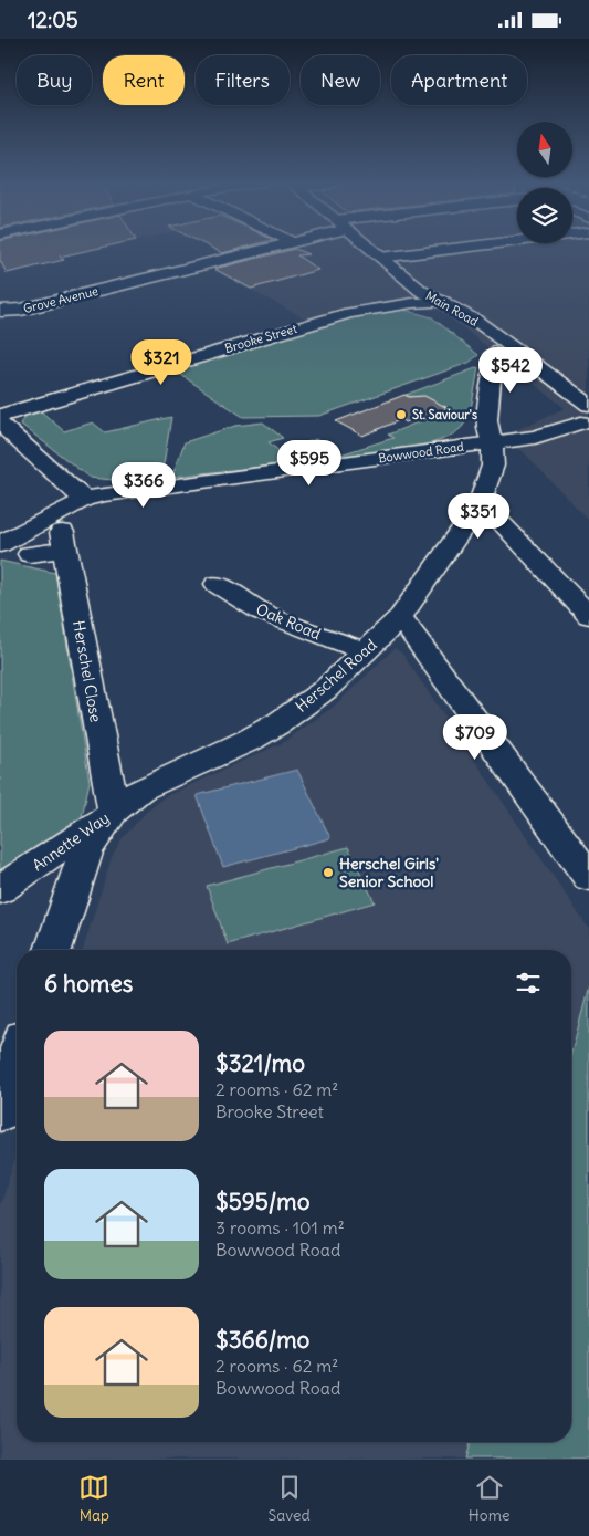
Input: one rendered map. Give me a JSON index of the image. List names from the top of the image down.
{
  "streets": {
    "street": [
      "Grove Avenue",
      "Main Road",
      "Brooke Street",
      "Bowwood Road",
      "Oak Road",
      "Herschel Close",
      "Herschel Road",
      "Annette Way"
    ]
  },
  "crossings": [
    ["Main Road", "Brooke Street"],
    ["Main Road", "Bowwood Road"],
    ["Main Road", "Herschel Road"],
    ["Bowwood Road", "Herschel Road"],
    ["Oak Road", "Herschel Road"],
    ["Herschel Close", "Herschel Road"],
    ["Herschel Close", "Annette Way"],
    ["Herschel Road", "Annette Way"]
  ],
  "places": ["St. Saviour's", "Herschel Girls' Senior School"],
  "north": "top",
  "page": {
    "status": "12:05",
    "chip": [
      "Buy",
      "Rent",
      "Filters",
      "New",
      "Apartment"
    ],
    "price": [
      "$321",
      "$542",
      "$595",
      "$366",
      "$351",
      "$709"
    ],
    "heading": "6 homes",
    "list": [
      {
        "name": "$321/mo",
        "note": "2 rooms · 62 m² · Brooke Street"
      },
      {
        "name": "$595/mo",
        "note": "3 rooms · 101 m² · Bowwood Road"
      },
      {
        "name": "$366/mo",
        "note": "2 rooms · 62 m² · Bowwood Road"
      }
    ],
    "tabs": ["Map", "Saved", "Home"]
  }
}
